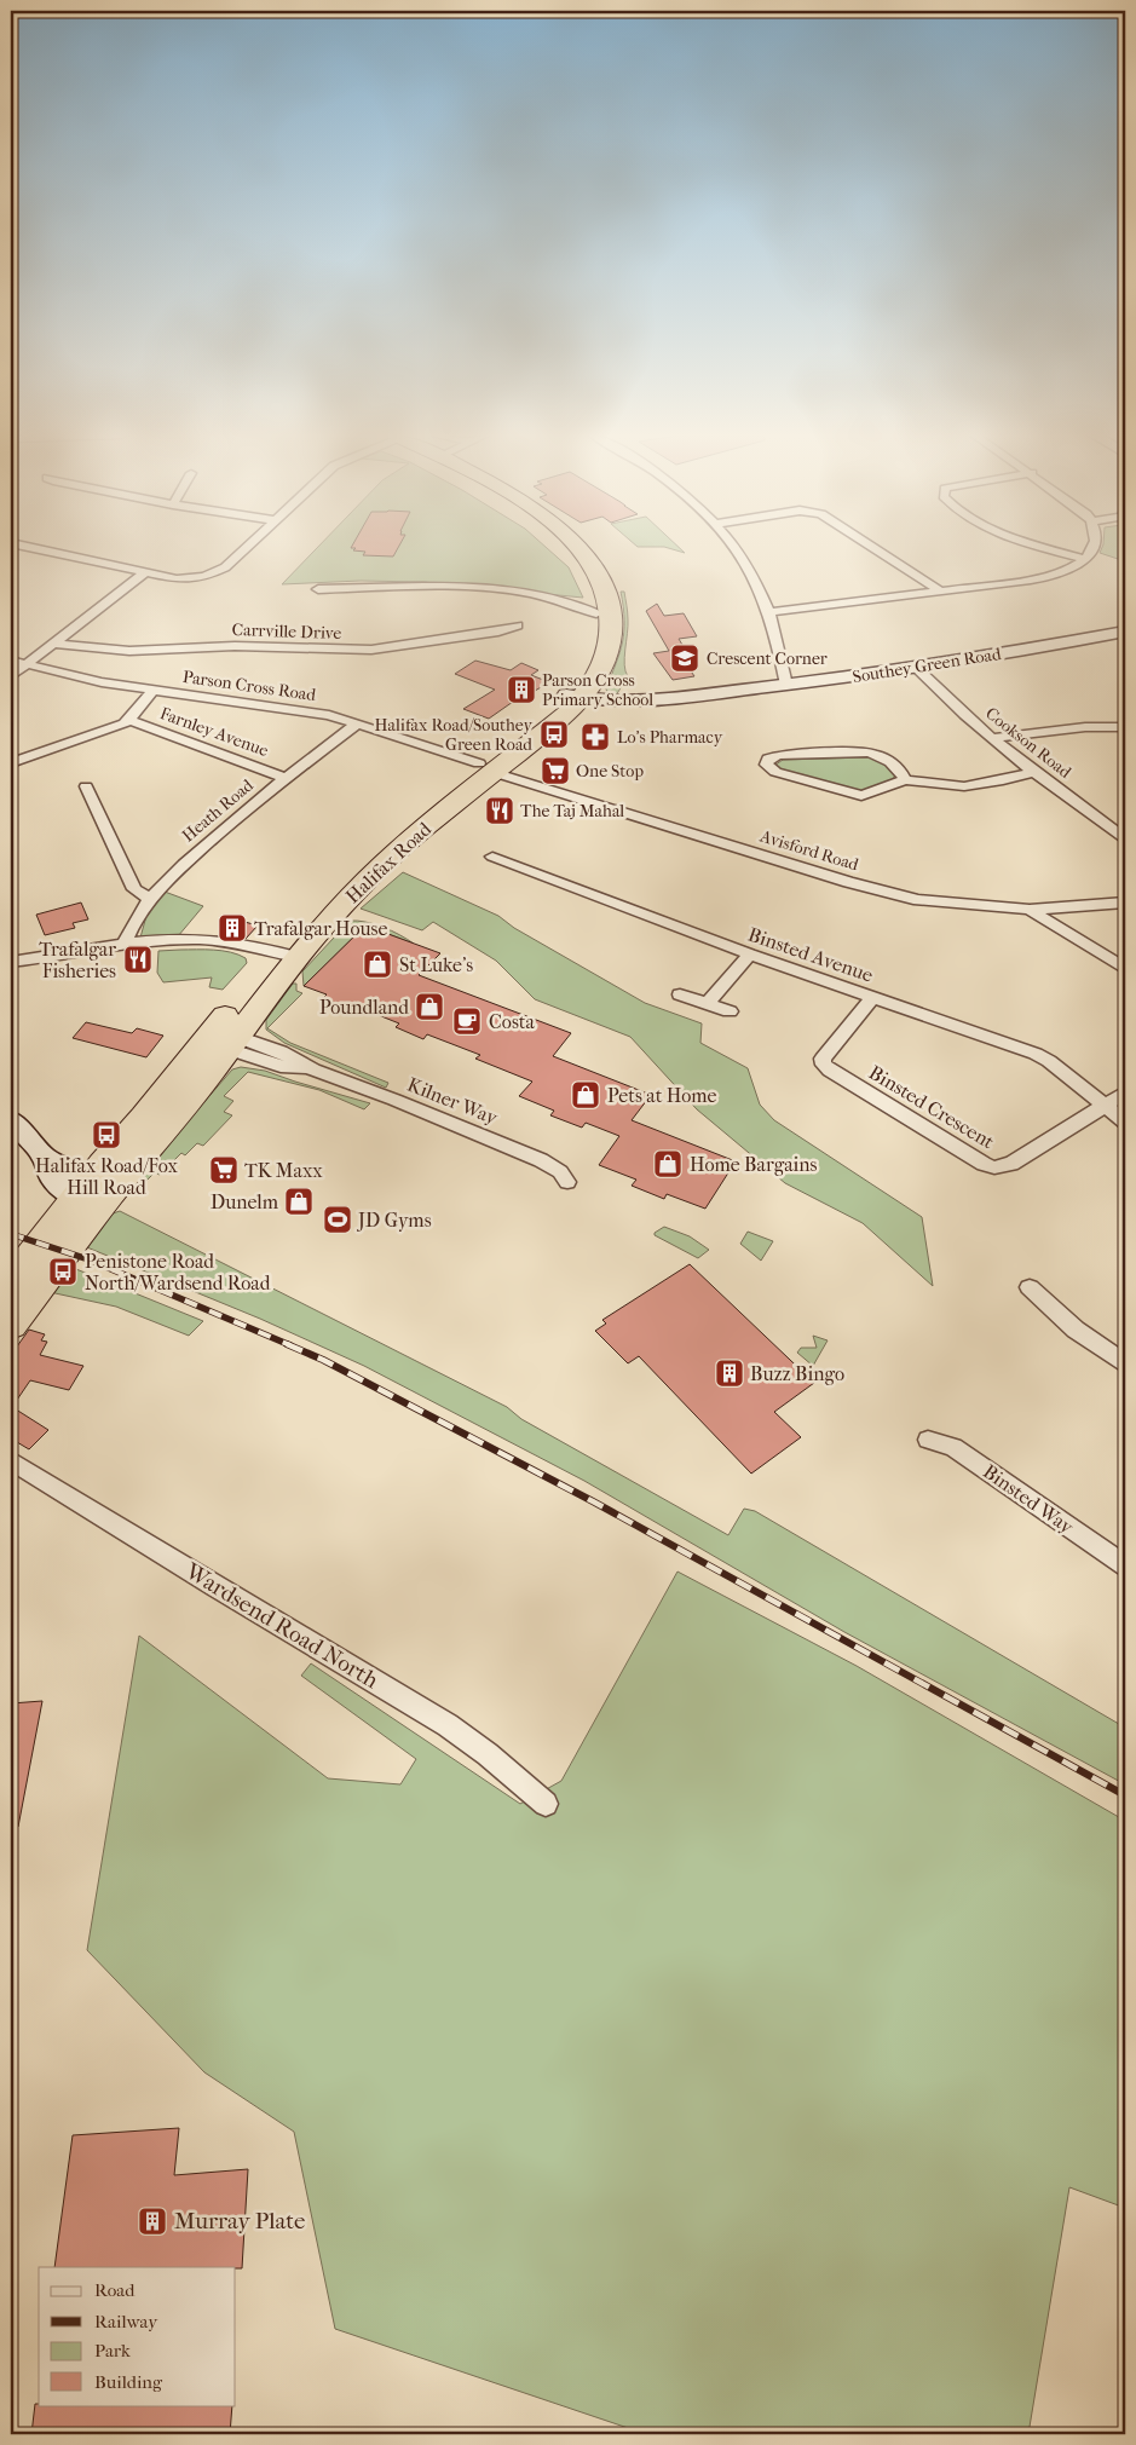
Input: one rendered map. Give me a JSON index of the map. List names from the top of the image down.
{
  "streets": {
    "highway": ["Halifax Road"],
    "street": [
      "Carrville Drive",
      "Southey Green Road",
      "Parson Cross Road",
      "Farnley Avenue",
      "Cookson Road",
      "Heath Road",
      "Avisford Road",
      "Binsted Avenue",
      "Kilner Way",
      "Binsted Crescent",
      "Binsted Way",
      "Wardsend Road North"
    ]
  },
  "crossings": [
    ["Southey Green Road", "Cookson Road"],
    ["Southey Green Road", "Halifax Road"],
    ["Parson Cross Road", "Heath Road"],
    ["Parson Cross Road", "Avisford Road"],
    ["Parson Cross Road", "Halifax Road"],
    ["Farnley Avenue", "Heath Road"],
    ["Avisford Road", "Halifax Road"],
    ["Halifax Road", "Kilner Way"],
    ["Binsted Avenue", "Binsted Crescent"]
  ],
  "places": {
    "school or university": ["Crescent Corner"],
    "building": [
      "Parson Cross Primary School",
      "Trafalgar House",
      "Buzz Bingo",
      "Murray Plate"
    ],
    "bus stop": ["Halifax Road/Southey Green Road", "Halifax Road/Fox Hill Road", "Penistone Road North/Wardsend Road"],
    "pharmacy": ["Lo's Pharmacy"],
    "supermarket": ["One Stop", "TK Maxx"],
    "restaurant": ["The Taj Mahal", "Trafalgar Fisheries"],
    "shop": [
      "St Luke's",
      "Poundland",
      "Pets at Home",
      "Home Bargains",
      "Dunelm"
    ],
    "cafe": ["Costa"],
    "sports": ["JD Gyms"]
  },
  "legend": [
    "Road",
    "Railway",
    "Park",
    "Building"
  ]
}
